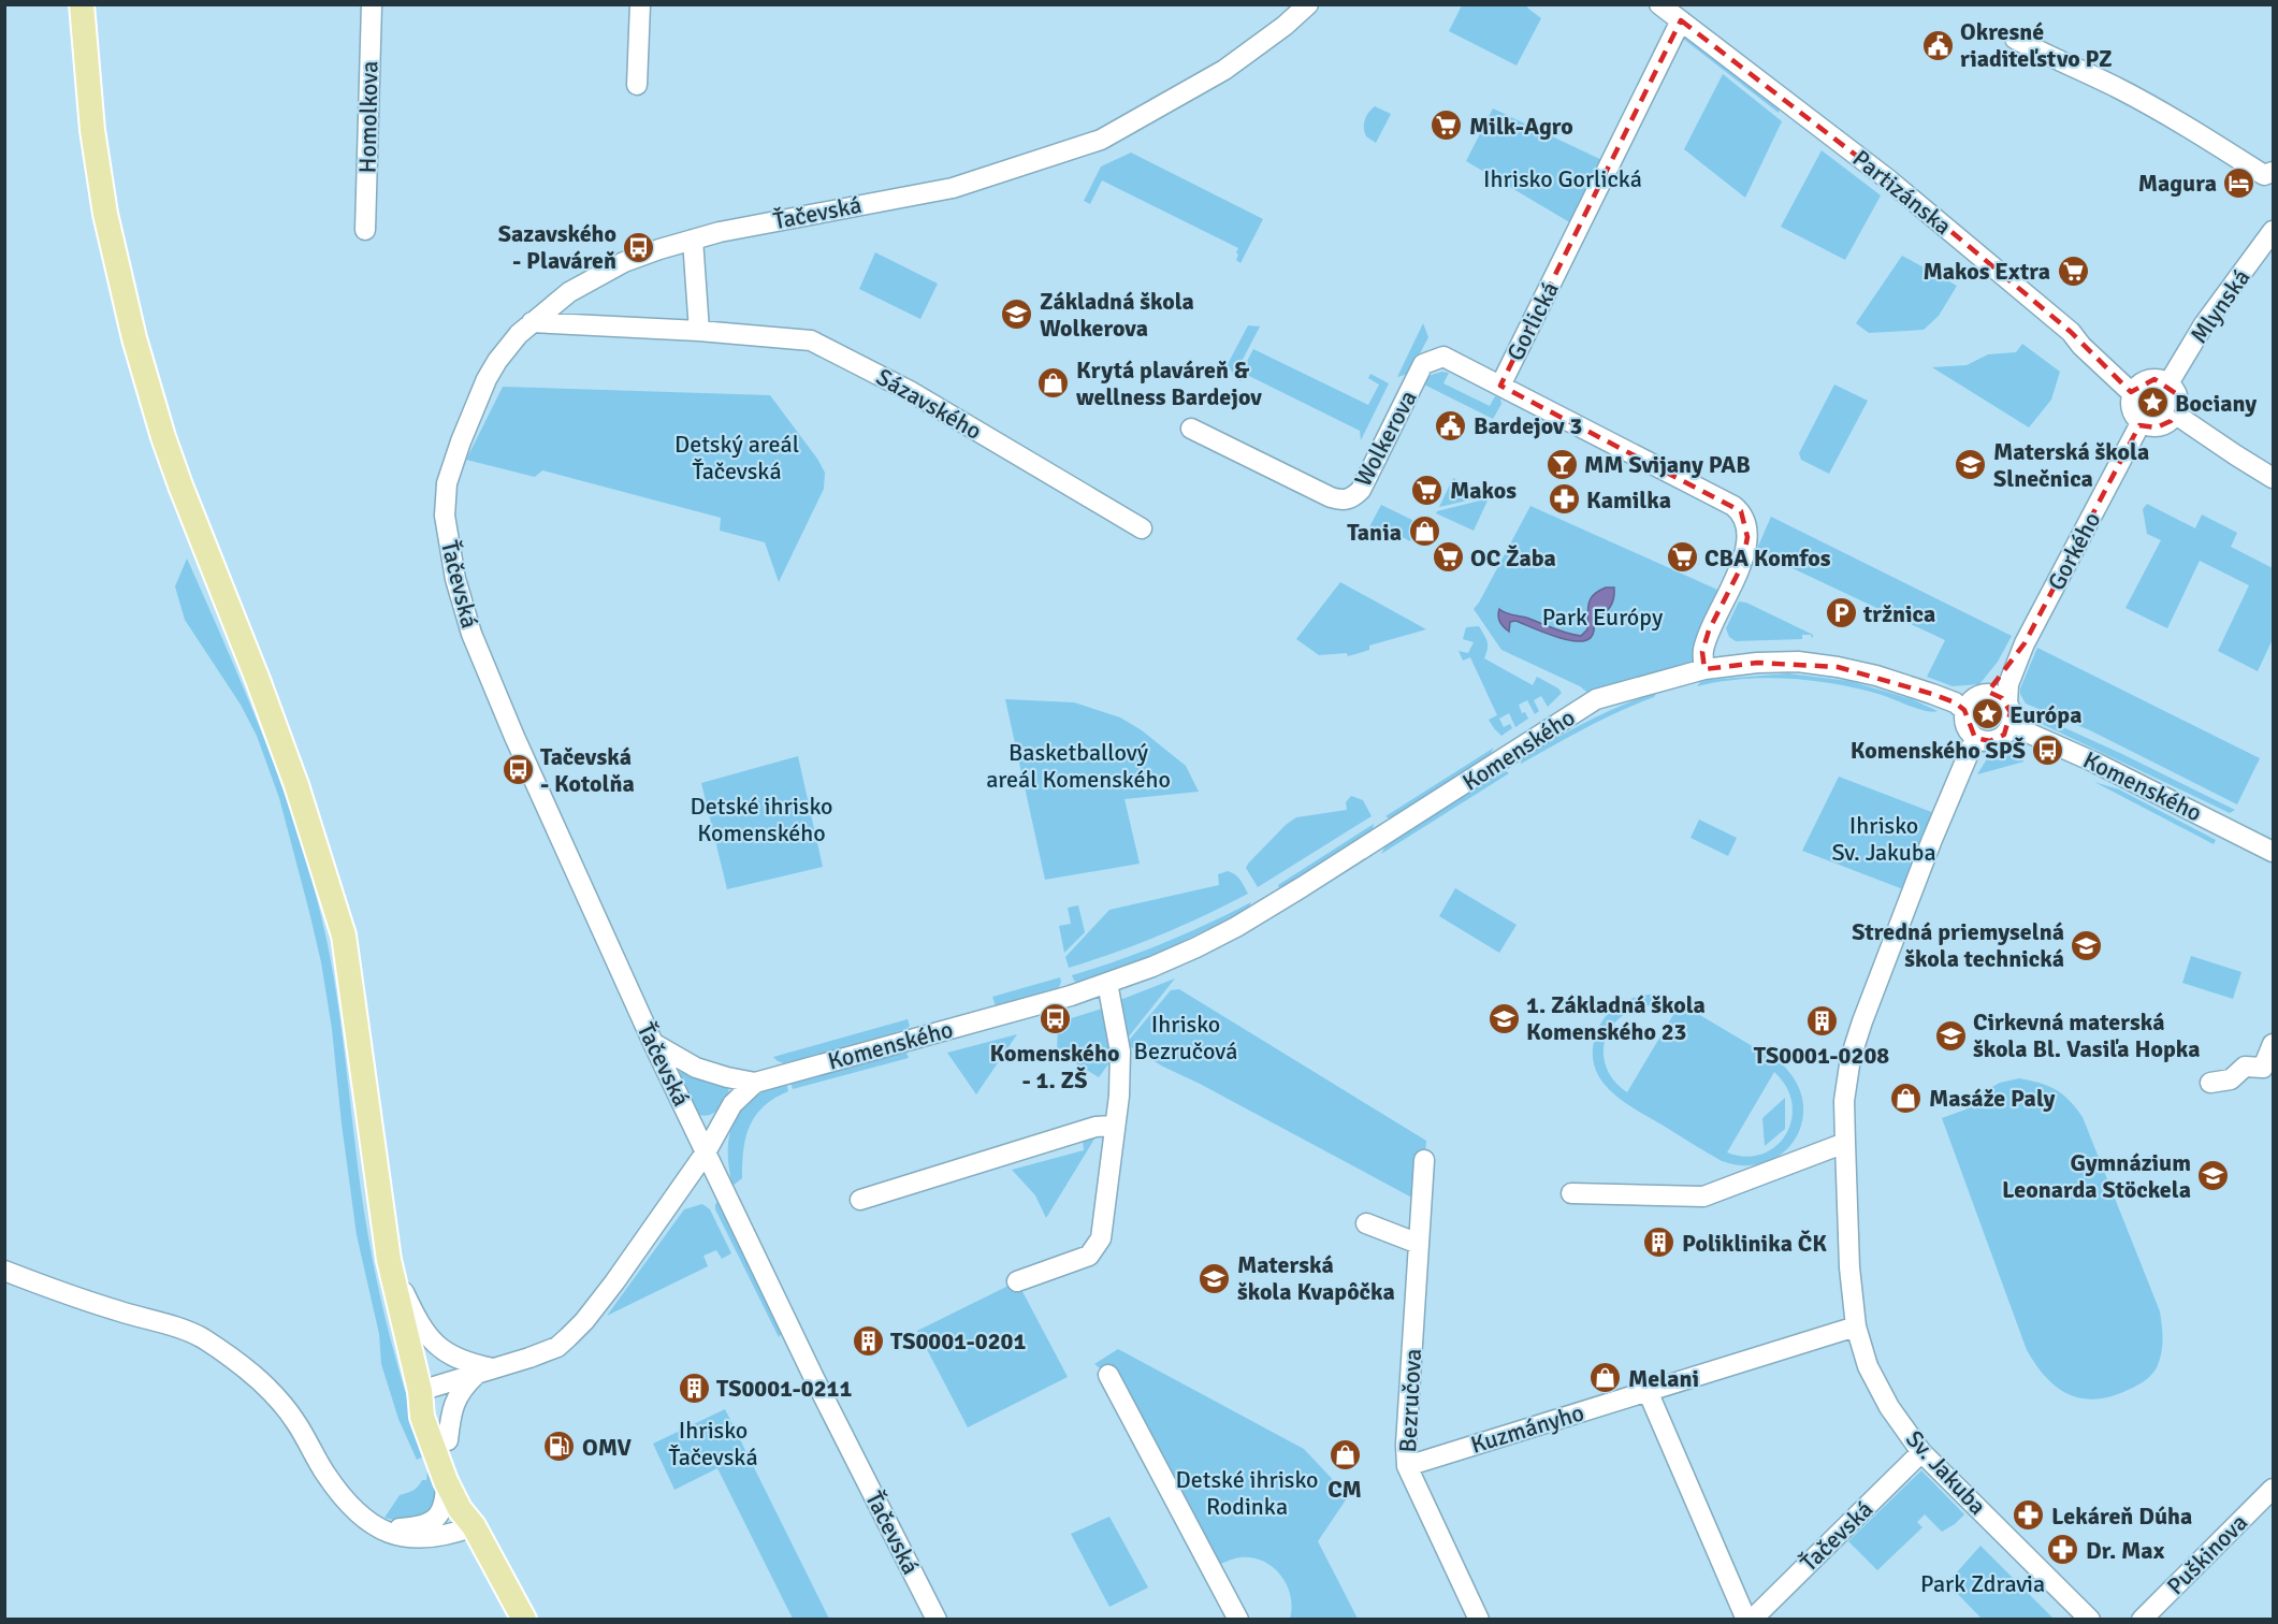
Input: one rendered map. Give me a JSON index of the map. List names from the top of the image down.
{
  "streets": {
    "street": [
      "Homolkova",
      "Partizánska",
      "Ťačevská",
      "Mlynská",
      "Gorlická",
      "Sázavského",
      "Wolkerova",
      "Gorkého",
      "Komenského",
      "Bezručova",
      "Kuzmányho",
      "Sv. Jakuba",
      "Puškinova"
    ]
  },
  "crossings": [
    ["Partizánska", "Mlynská"],
    ["Partizánska", "Gorlická"],
    ["Partizánska", "Gorkého"],
    ["Ťačevská", "Sázavského"],
    ["Ťačevská", "Komenského"],
    ["Ťačevská", "Sv. Jakuba"],
    ["Mlynská", "Gorkého"],
    ["Gorlická", "Wolkerova"],
    ["Gorlická", "Komenského"],
    ["Gorkého", "Komenského"],
    ["Gorkého", "Sv. Jakuba"],
    ["Komenského", "Sv. Jakuba"],
    ["Bezručova", "Kuzmányho"],
    ["Kuzmányho", "Sv. Jakuba"]
  ],
  "parks": [
    "Ihrisko Gorlická",
    "Detský areál Ťačevská",
    "Park Európy",
    "Basketballový areál Komenského",
    "Detské ihrisko Komenského",
    "Ihrisko Sv. Jakuba",
    "Ihrisko Bezručová",
    "Ihrisko Ťačevská",
    "Detské ihrisko Rodinka",
    "Park Zdravia"
  ],
  "places": {
    "public building": ["Okresné riaditeľstvo PZ", "Bardejov 3"],
    "supermarket": [
      "Milk-Agro",
      "Makos Extra",
      "Makos",
      "OC Žaba",
      "CBA Komfos"
    ],
    "hotel": ["Magura"],
    "bus stop": [
      "Sazavského - Plaváreň",
      "Komenského SPŠ",
      "Tačevská - Kotolňa",
      "Komenského - 1. ZŠ"
    ],
    "school or university": [
      "Základná škola Wolkerova",
      "Materská škola Slnečnica",
      "Stredná priemyselná škola technická",
      "1. Základná škola Komenského 23",
      "Cirkevná materská škola Bl. Vasiľa Hopka",
      "Gymnázium Leonarda Stöckela",
      "Materská škola Kvapôčka"
    ],
    "shop": [
      "Krytá plaváreň & wellness Bardejov",
      "Tania",
      "Masáže Paly",
      "Melani",
      "CM"
    ],
    "place": ["Bociany", "Európa"],
    "bar": ["MM Svijany PAB"],
    "pharmacy": ["Kamilka", "Lekáreň Dúha", "Dr. Max"],
    "parking": ["tržnica"],
    "building": [
      "TS0001-0208",
      "Poliklinika ČK",
      "TS0001-0201",
      "TS0001-0211"
    ],
    "fuel station": ["OMV"]
  }
}
